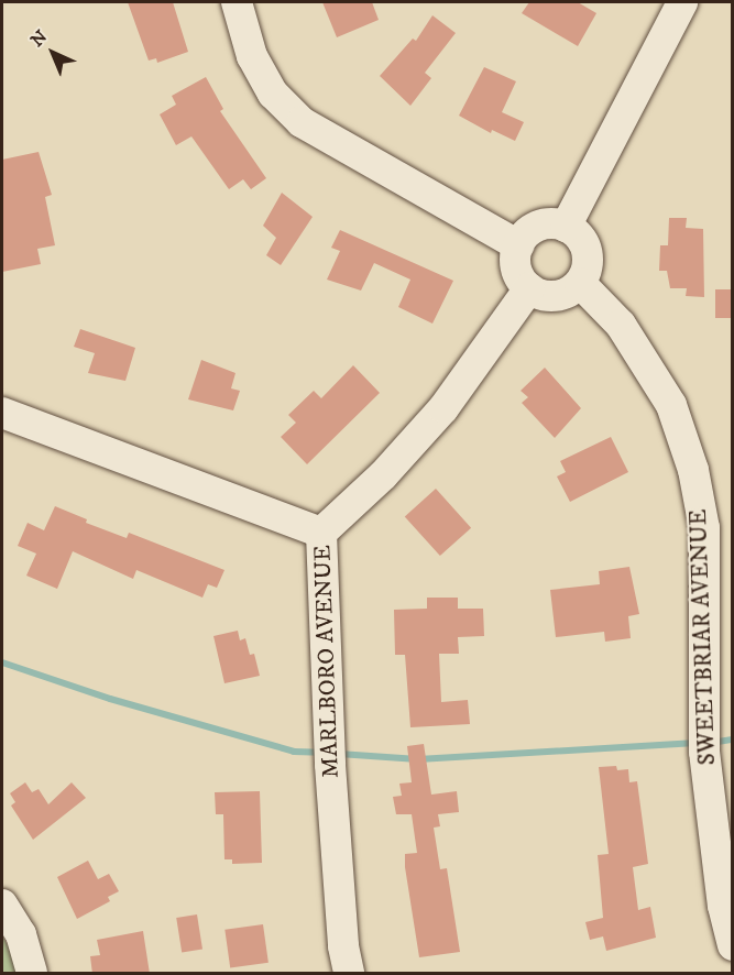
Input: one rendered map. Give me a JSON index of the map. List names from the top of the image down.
{
  "streets": {
    "street": ["SWEETBRIAR AVENUE", "MARLBORO AVENUE"]
  },
  "north": "top left"
}
